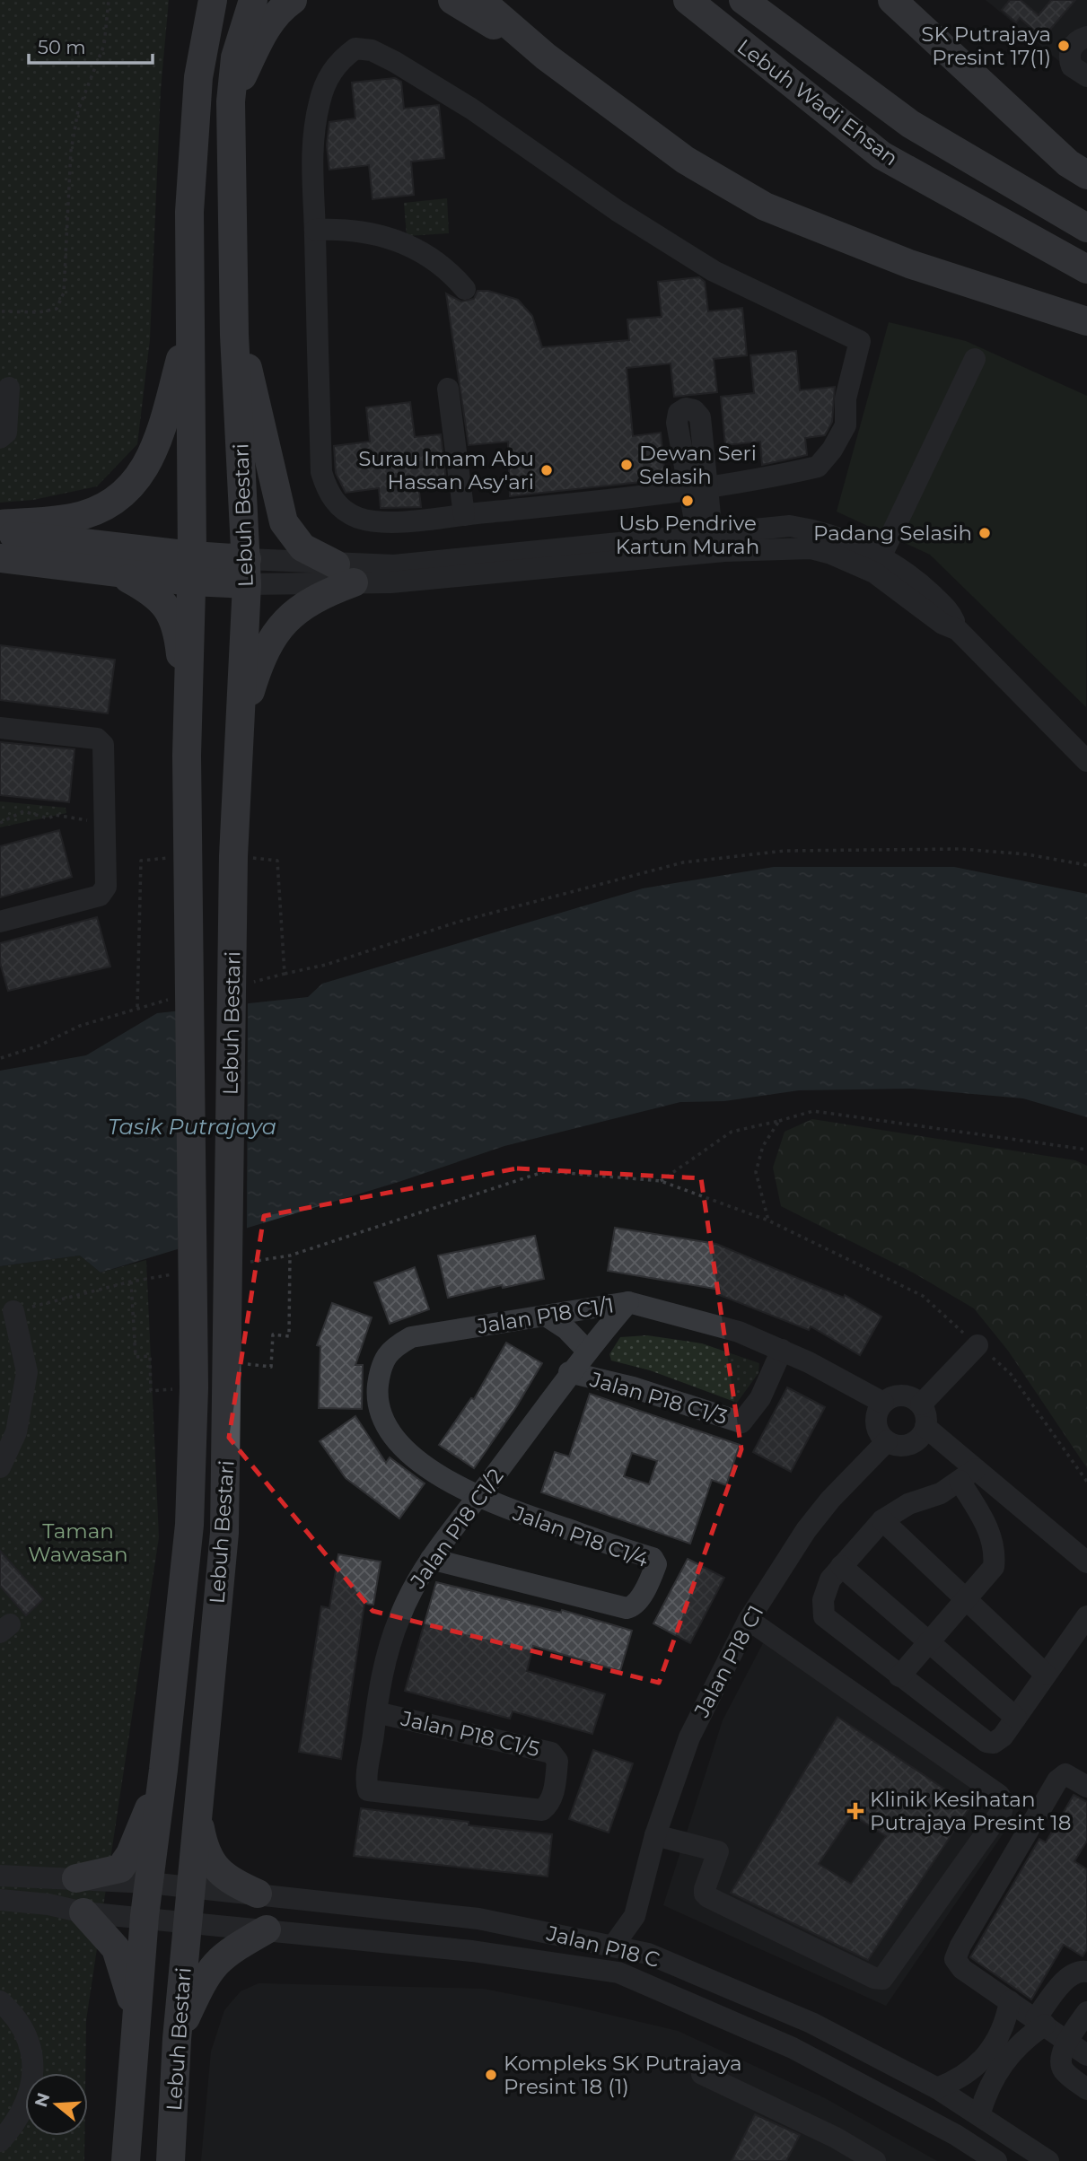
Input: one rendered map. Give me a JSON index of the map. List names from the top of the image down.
{
  "streets": {
    "main road": ["Lebuh Wadi Ehsan", "Lebuh Bestari"],
    "street": [
      "Jalan P18 C1/1",
      "Jalan P18 C1/3",
      "Jalan P18 C1/2",
      "Jalan P18 C1/4",
      "Jalan P18 C1",
      "Jalan P18 C1/5",
      "Jalan P18 C"
    ]
  },
  "crossings": [
    ["Lebuh Bestari", "Jalan P18 C"],
    ["Jalan P18 C1/1", "Jalan P18 C1/3"],
    ["Jalan P18 C1/1", "Jalan P18 C1/2"],
    ["Jalan P18 C1/1", "Jalan P18 C1/4"],
    ["Jalan P18 C1/1", "Jalan P18 C1"],
    ["Jalan P18 C1/3", "Jalan P18 C1/2"],
    ["Jalan P18 C1/2", "Jalan P18 C1/4"],
    ["Jalan P18 C1/2", "Jalan P18 C1/5"],
    ["Jalan P18 C1", "Jalan P18 C"]
  ],
  "water": ["Tasik Putrajaya"],
  "parks": ["Taman Wawasan"],
  "places": {
    "other": [
      "SK Putrajaya Presint 17(1)",
      "Dewan Seri Selasih",
      "Surau Imam Abu Hassan Asy'ari",
      "Usb Pendrive Kartun Murah",
      "Padang Selasih",
      "Kompleks SK Putrajaya Presint 18 (1)"
    ],
    "health": ["Klinik Kesihatan Putrajaya Presint 18"]
  },
  "scale_bar": "50 m",
  "north": "left"
}
